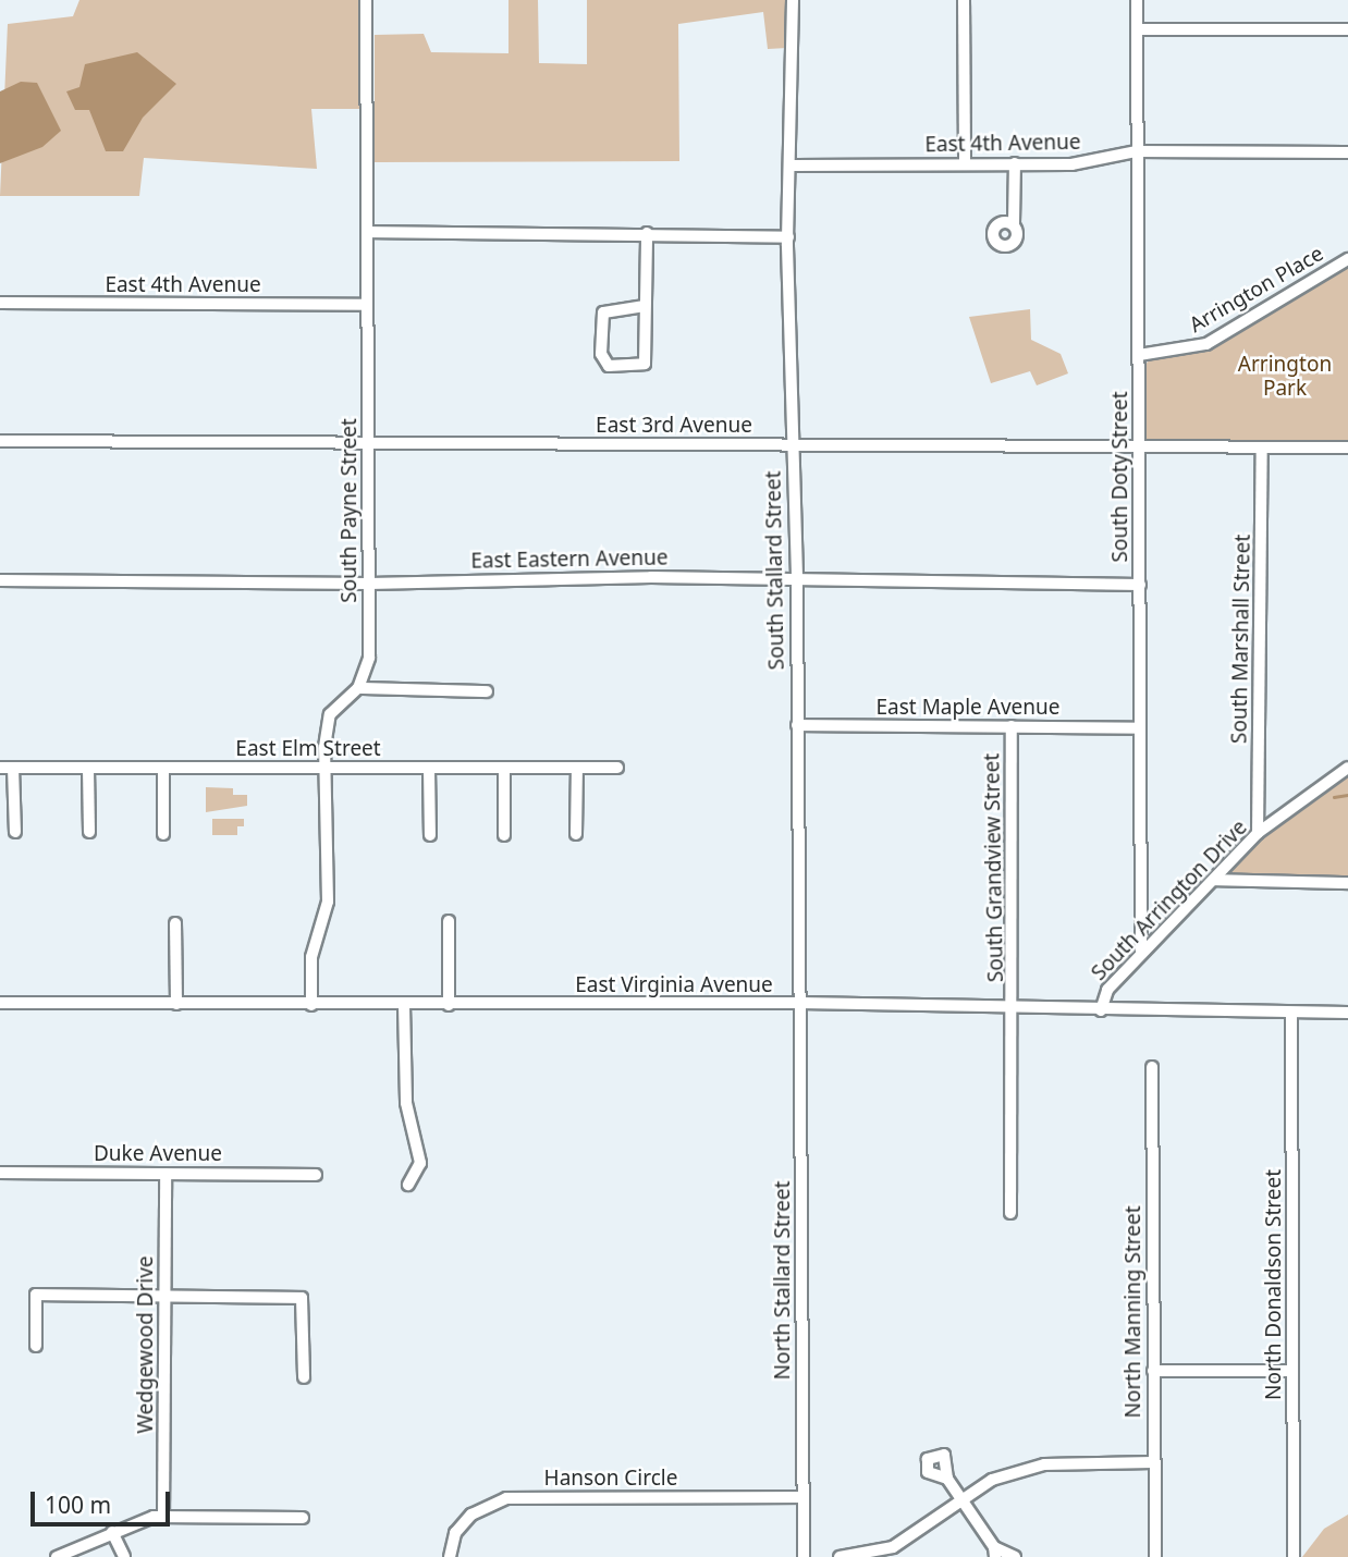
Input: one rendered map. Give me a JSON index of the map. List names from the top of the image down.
{
  "streets": {
    "street": [
      "East 4th Avenue",
      "Arrington Place",
      "East 3rd Avenue",
      "South Doty Street",
      "South Payne Street",
      "East Eastern Avenue",
      "South Stallard Street",
      "South Marshall Street",
      "East Maple Avenue",
      "East Elm Street",
      "South Grandview Street",
      "South Arrington Drive",
      "East Virginia Avenue",
      "Duke Avenue",
      "North Stallard Street",
      "North Donaldson Street",
      "North Manning Street",
      "Wedgewood Drive",
      "Hanson Circle"
    ]
  },
  "crossings": [
    ["East 4th Avenue", "South Doty Street"],
    ["East 4th Avenue", "South Payne Street"],
    ["East 4th Avenue", "South Stallard Street"],
    ["Arrington Place", "South Doty Street"],
    ["East 3rd Avenue", "South Doty Street"],
    ["East 3rd Avenue", "South Payne Street"],
    ["East 3rd Avenue", "South Stallard Street"],
    ["East 3rd Avenue", "South Marshall Street"],
    ["South Doty Street", "East Eastern Avenue"],
    ["South Doty Street", "East Maple Avenue"],
    ["South Doty Street", "South Arrington Drive"],
    ["South Payne Street", "East Eastern Avenue"],
    ["East Eastern Avenue", "South Stallard Street"],
    ["South Stallard Street", "East Maple Avenue"],
    ["South Stallard Street", "East Virginia Avenue"],
    ["South Stallard Street", "North Stallard Street"],
    ["South Marshall Street", "South Arrington Drive"],
    ["East Maple Avenue", "South Grandview Street"],
    ["South Grandview Street", "East Virginia Avenue"],
    ["South Arrington Drive", "East Virginia Avenue"],
    ["East Virginia Avenue", "North Stallard Street"],
    ["East Virginia Avenue", "North Donaldson Street"],
    ["Duke Avenue", "Wedgewood Drive"],
    ["North Stallard Street", "Hanson Circle"]
  ],
  "parks": ["Arrington Park"],
  "scale_bar": "100 m"
}
